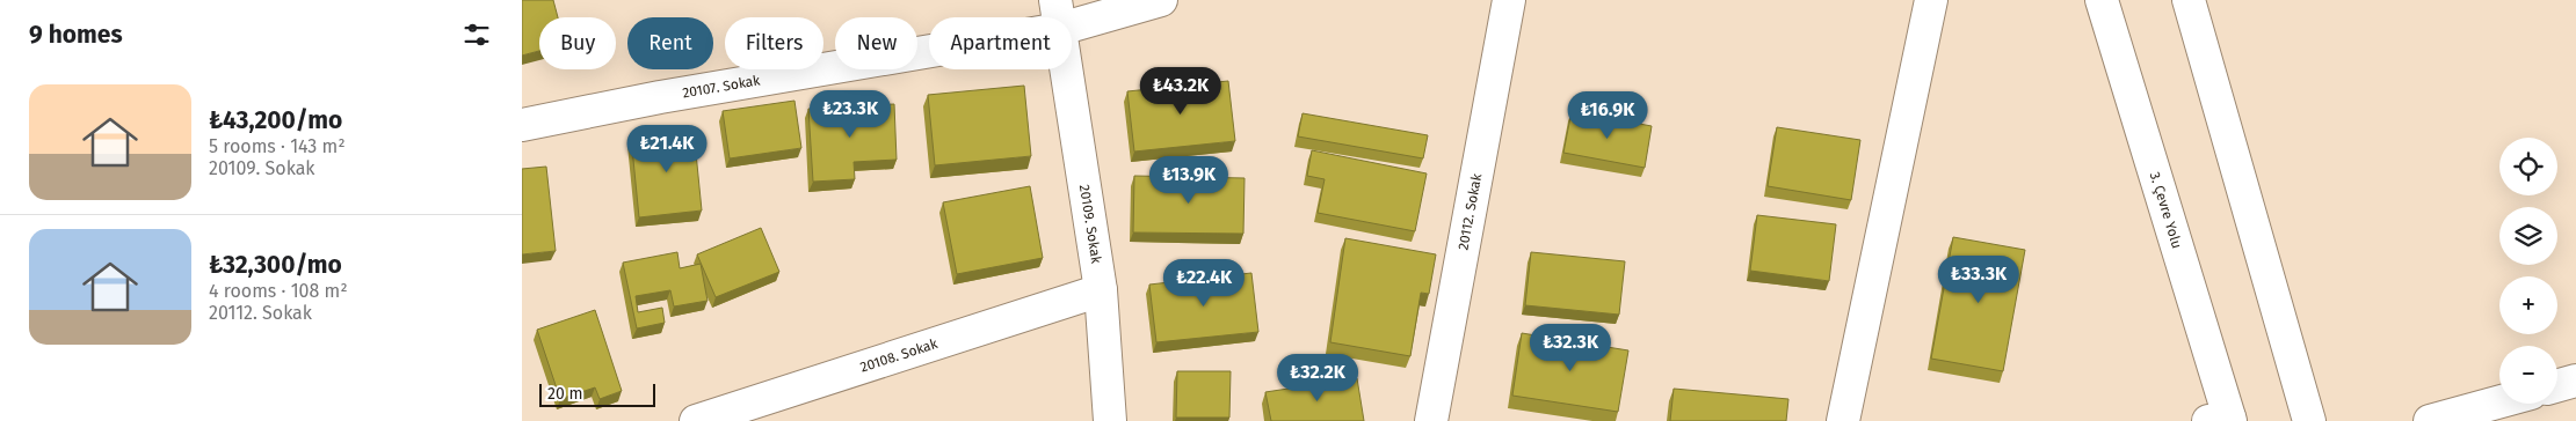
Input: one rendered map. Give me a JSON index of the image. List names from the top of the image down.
{
  "streets": {
    "street": [
      "20107. Sokak",
      "3. Çevre Yolu",
      "20112. Sokak",
      "20109. Sokak",
      "20108. Sokak"
    ]
  },
  "crossings": [
    ["20107. Sokak", "20109. Sokak"],
    ["20109. Sokak", "20108. Sokak"]
  ],
  "scale_bar": "20 m",
  "page": {
    "heading": "9 homes",
    "chip": [
      "Buy",
      "Rent",
      "Filters",
      "New",
      "Apartment"
    ],
    "price": [
      "₺43.2K",
      "₺23.3K",
      "₺16.9K",
      "₺21.4K",
      "₺13.9K",
      "₺33.3K",
      "₺22.4K",
      "₺32.3K",
      "₺32.2K"
    ],
    "list": [
      {
        "name": "₺43,200/mo",
        "note": "5 rooms · 143 m² · 20109. Sokak"
      },
      {
        "name": "₺32,300/mo",
        "note": "4 rooms · 108 m² · 20112. Sokak"
      }
    ],
    "map_buttons": ["+", "−"],
    "scale": "20 m"
  }
}
